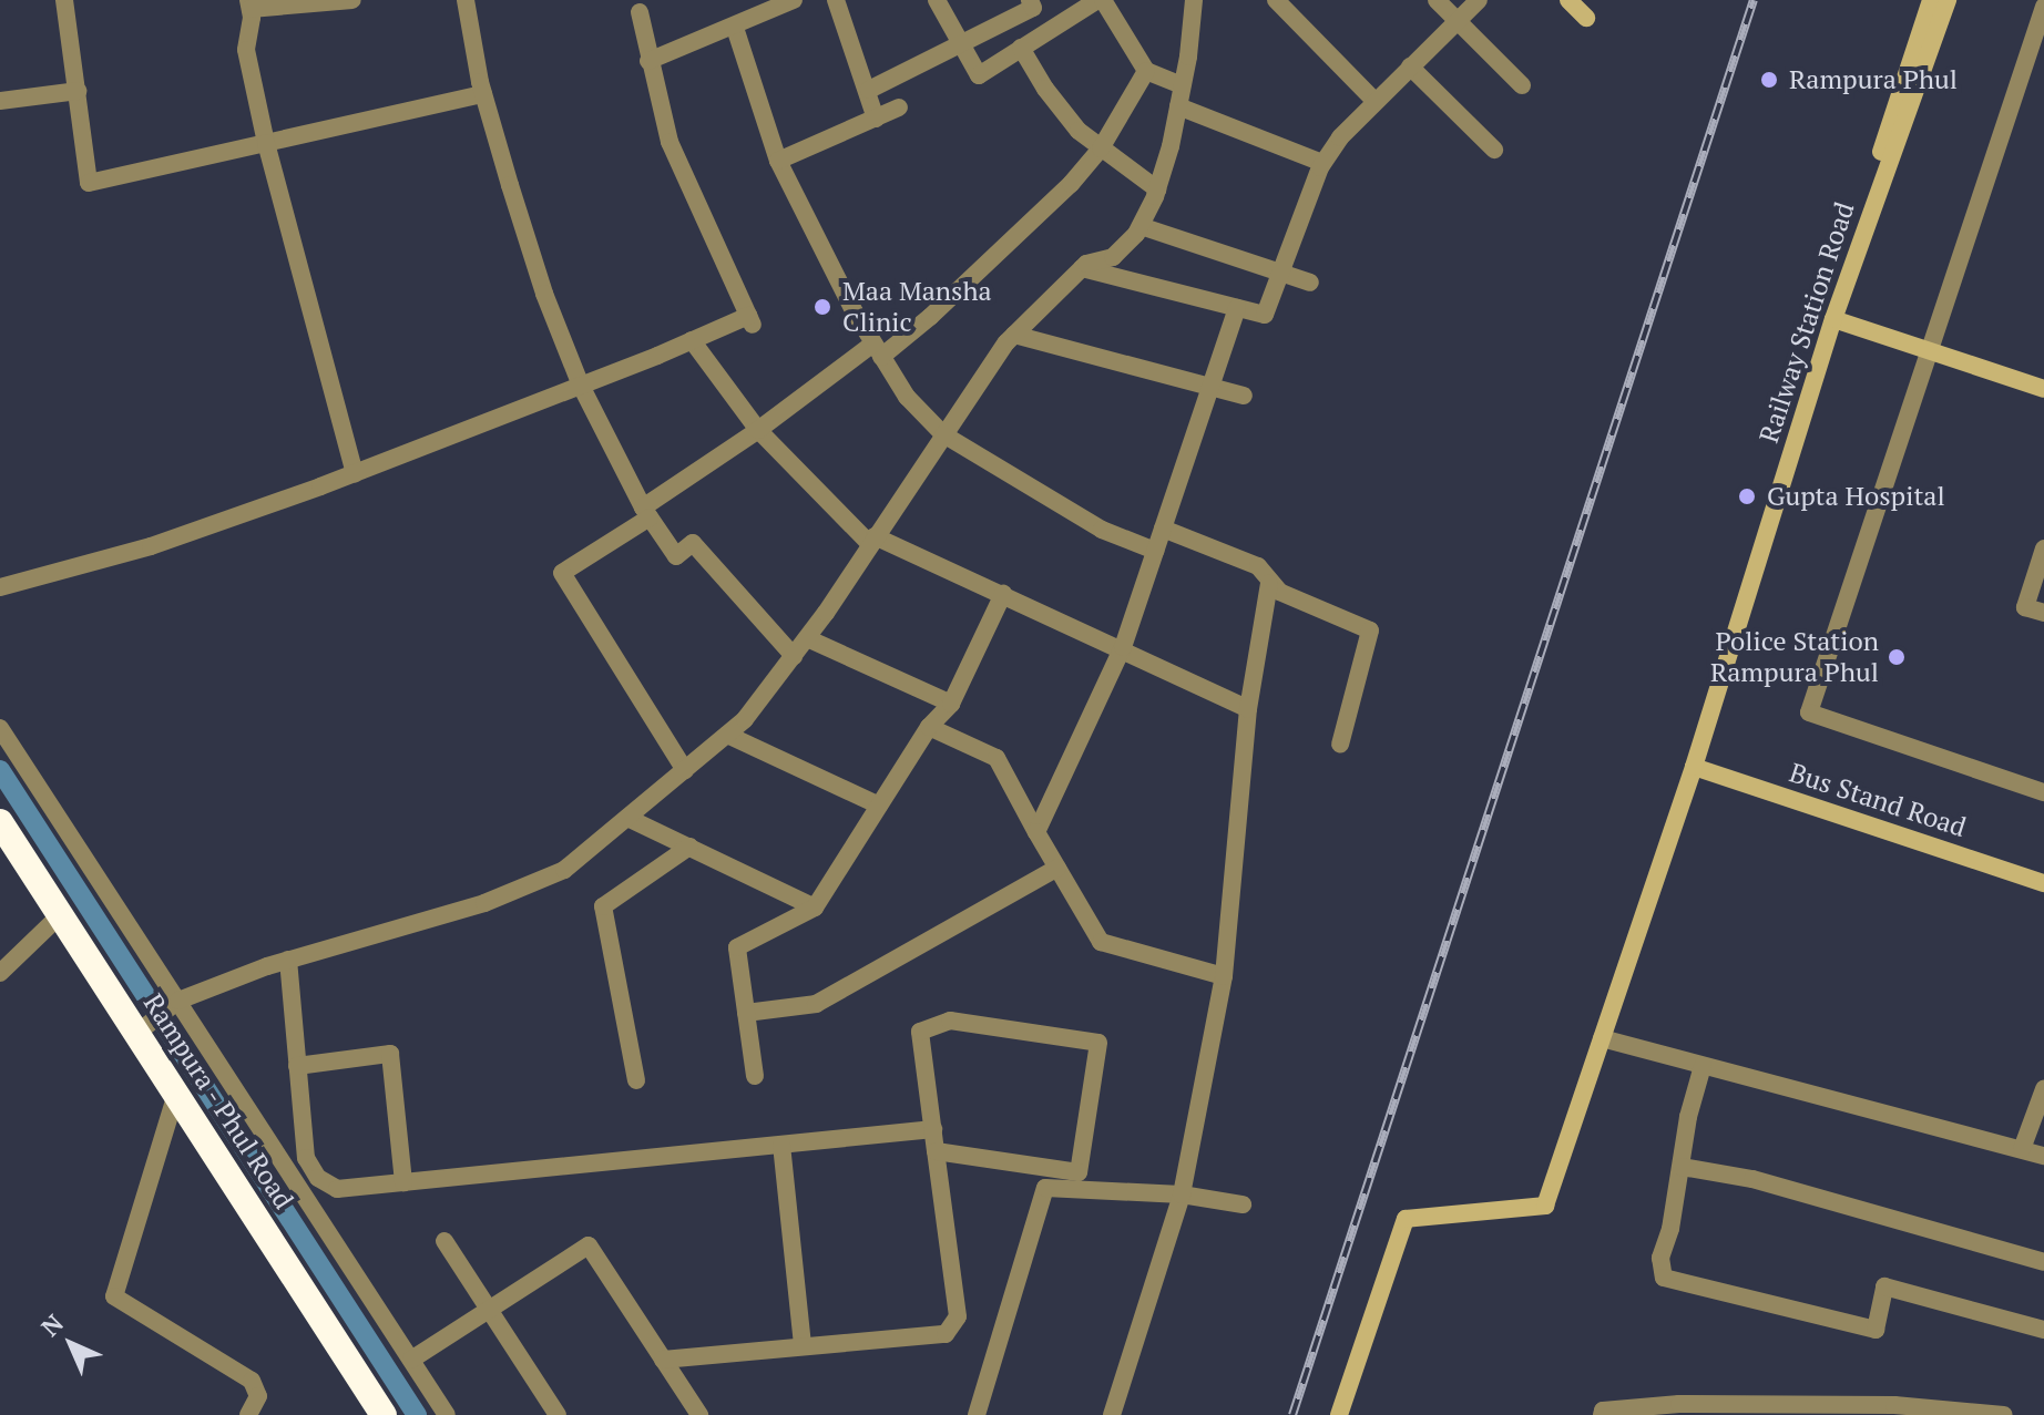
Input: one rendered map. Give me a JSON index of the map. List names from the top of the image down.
{
  "streets": {
    "highway": ["Rampura - Phul Road"],
    "street": ["Railway Station Road", "Bus Stand Road"]
  },
  "crossings": [
    ["Railway Station Road", "Bus Stand Road"]
  ],
  "places": [
    "Rampura Phul",
    "Maa Mansha Clinic",
    "Gupta Hospital",
    "Police Station Rampura Phul"
  ],
  "north": "top left"
}
